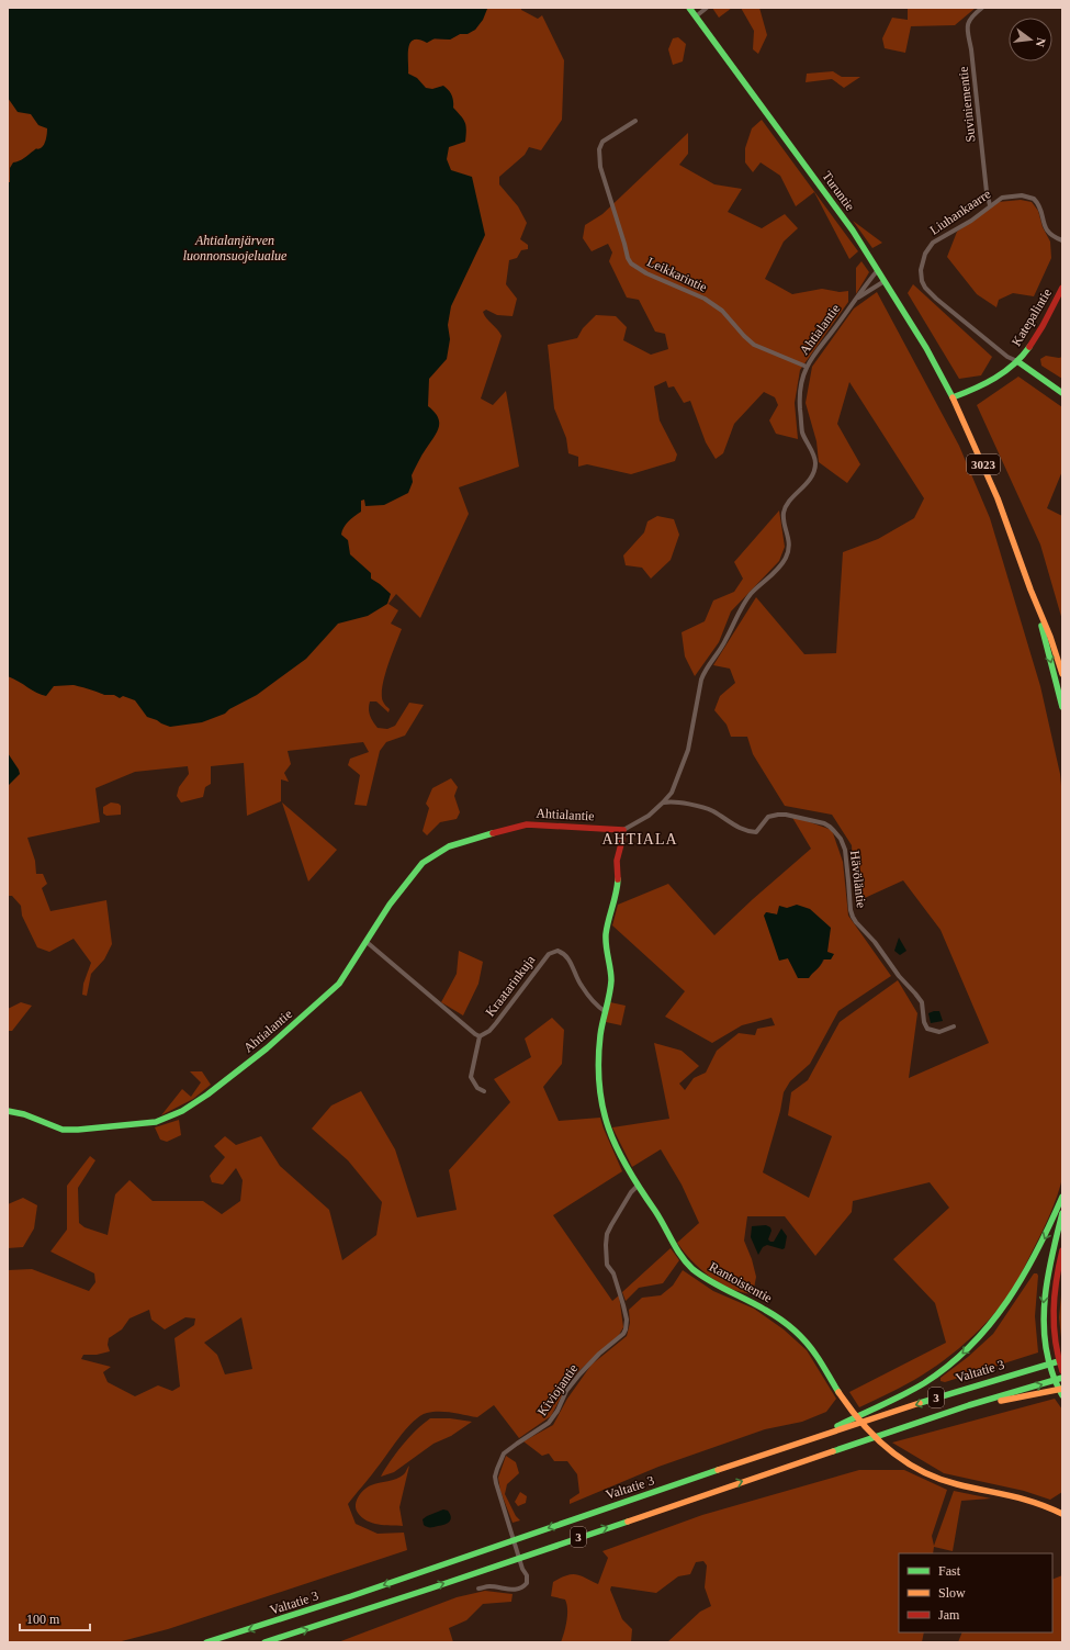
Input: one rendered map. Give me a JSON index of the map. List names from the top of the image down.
{
  "streets": {
    "main road": [
      "Turuntie",
      "Katepalintie",
      "Ahtialantie",
      "3023",
      "Rantoistentie",
      "Valtatie 3",
      "3"
    ],
    "street": [
      "Suviniementie",
      "Liuhankaarre",
      "Leikkarintie",
      "Hävöläntie",
      "Kraatarinkuja",
      "Kiviojantie"
    ]
  },
  "crossings": [
    ["Suviniementie", "Liuhankaarre"],
    ["Turuntie", "Katepalintie"],
    ["Turuntie", "Ahtialantie"],
    ["Turuntie", "3023"],
    ["Liuhankaarre", "Katepalintie"],
    ["Leikkarintie", "Ahtialantie"],
    ["Katepalintie", "3023"],
    ["Ahtialantie", "Hävöläntie"],
    ["Ahtialantie", "Rantoistentie"],
    ["Kraatarinkuja", "Rantoistentie"],
    ["Rantoistentie", "Kiviojantie"]
  ],
  "districts": ["AHTIALA"],
  "parks": ["Ahtialanjärven luonnonsuojelualue"],
  "legend": ["Fast", "Slow", "Jam"],
  "scale_bar": "100 m",
  "north": "right"
}
